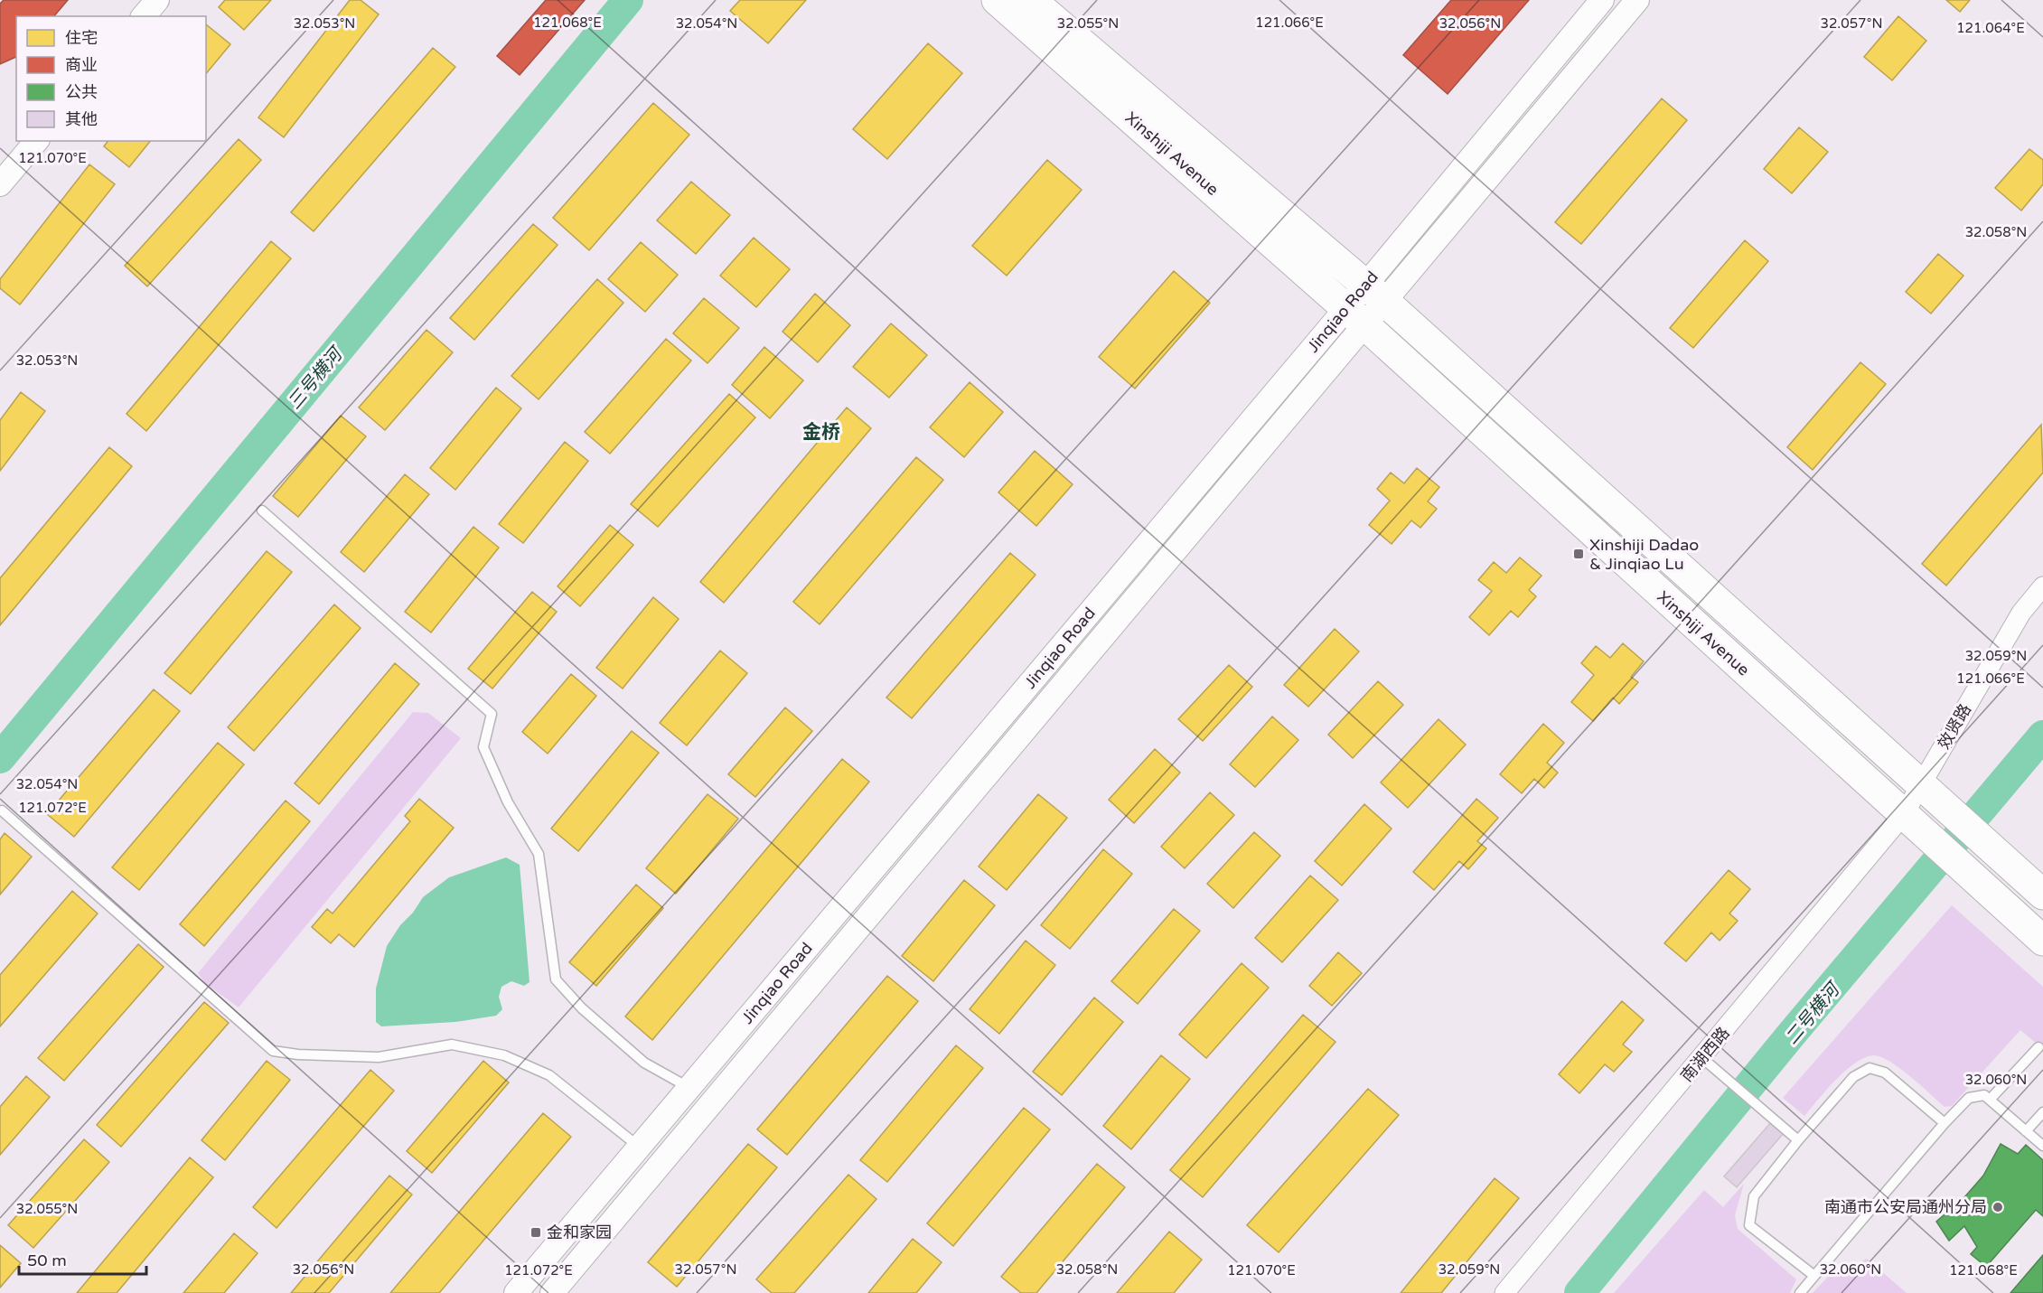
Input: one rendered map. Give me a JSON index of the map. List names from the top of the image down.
{
  "streets": {
    "main road": ["Xinshiji Avenue"],
    "street": ["Jinqiao Road", "效贤路", "南湖西路"]
  },
  "crossings": [
    ["Xinshiji Avenue", "Jinqiao Road"],
    ["Xinshiji Avenue", "效贤路"],
    ["Xinshiji Avenue", "南湖西路"],
    ["效贤路", "南湖西路"]
  ],
  "districts": ["金桥"],
  "water": ["三号横河", "二号横河"],
  "places": {
    "transit": ["Xinshiji Dadao & Jinqiao Lu", "金和家园"],
    "other": ["南通市公安局通州分局"]
  },
  "legend": [
    "住宅",
    "商业",
    "公共",
    "其他"
  ],
  "scale_bar": "50 m",
  "coordinates": [
    "121.068°E",
    "121.066°E",
    "32.053°N",
    "32.054°N",
    "32.055°N",
    "32.056°N",
    "32.057°N",
    "121.064°E",
    "121.070°E",
    "32.058°N",
    "32.059°N",
    "121.072°E",
    "32.060°N"
  ]
}
